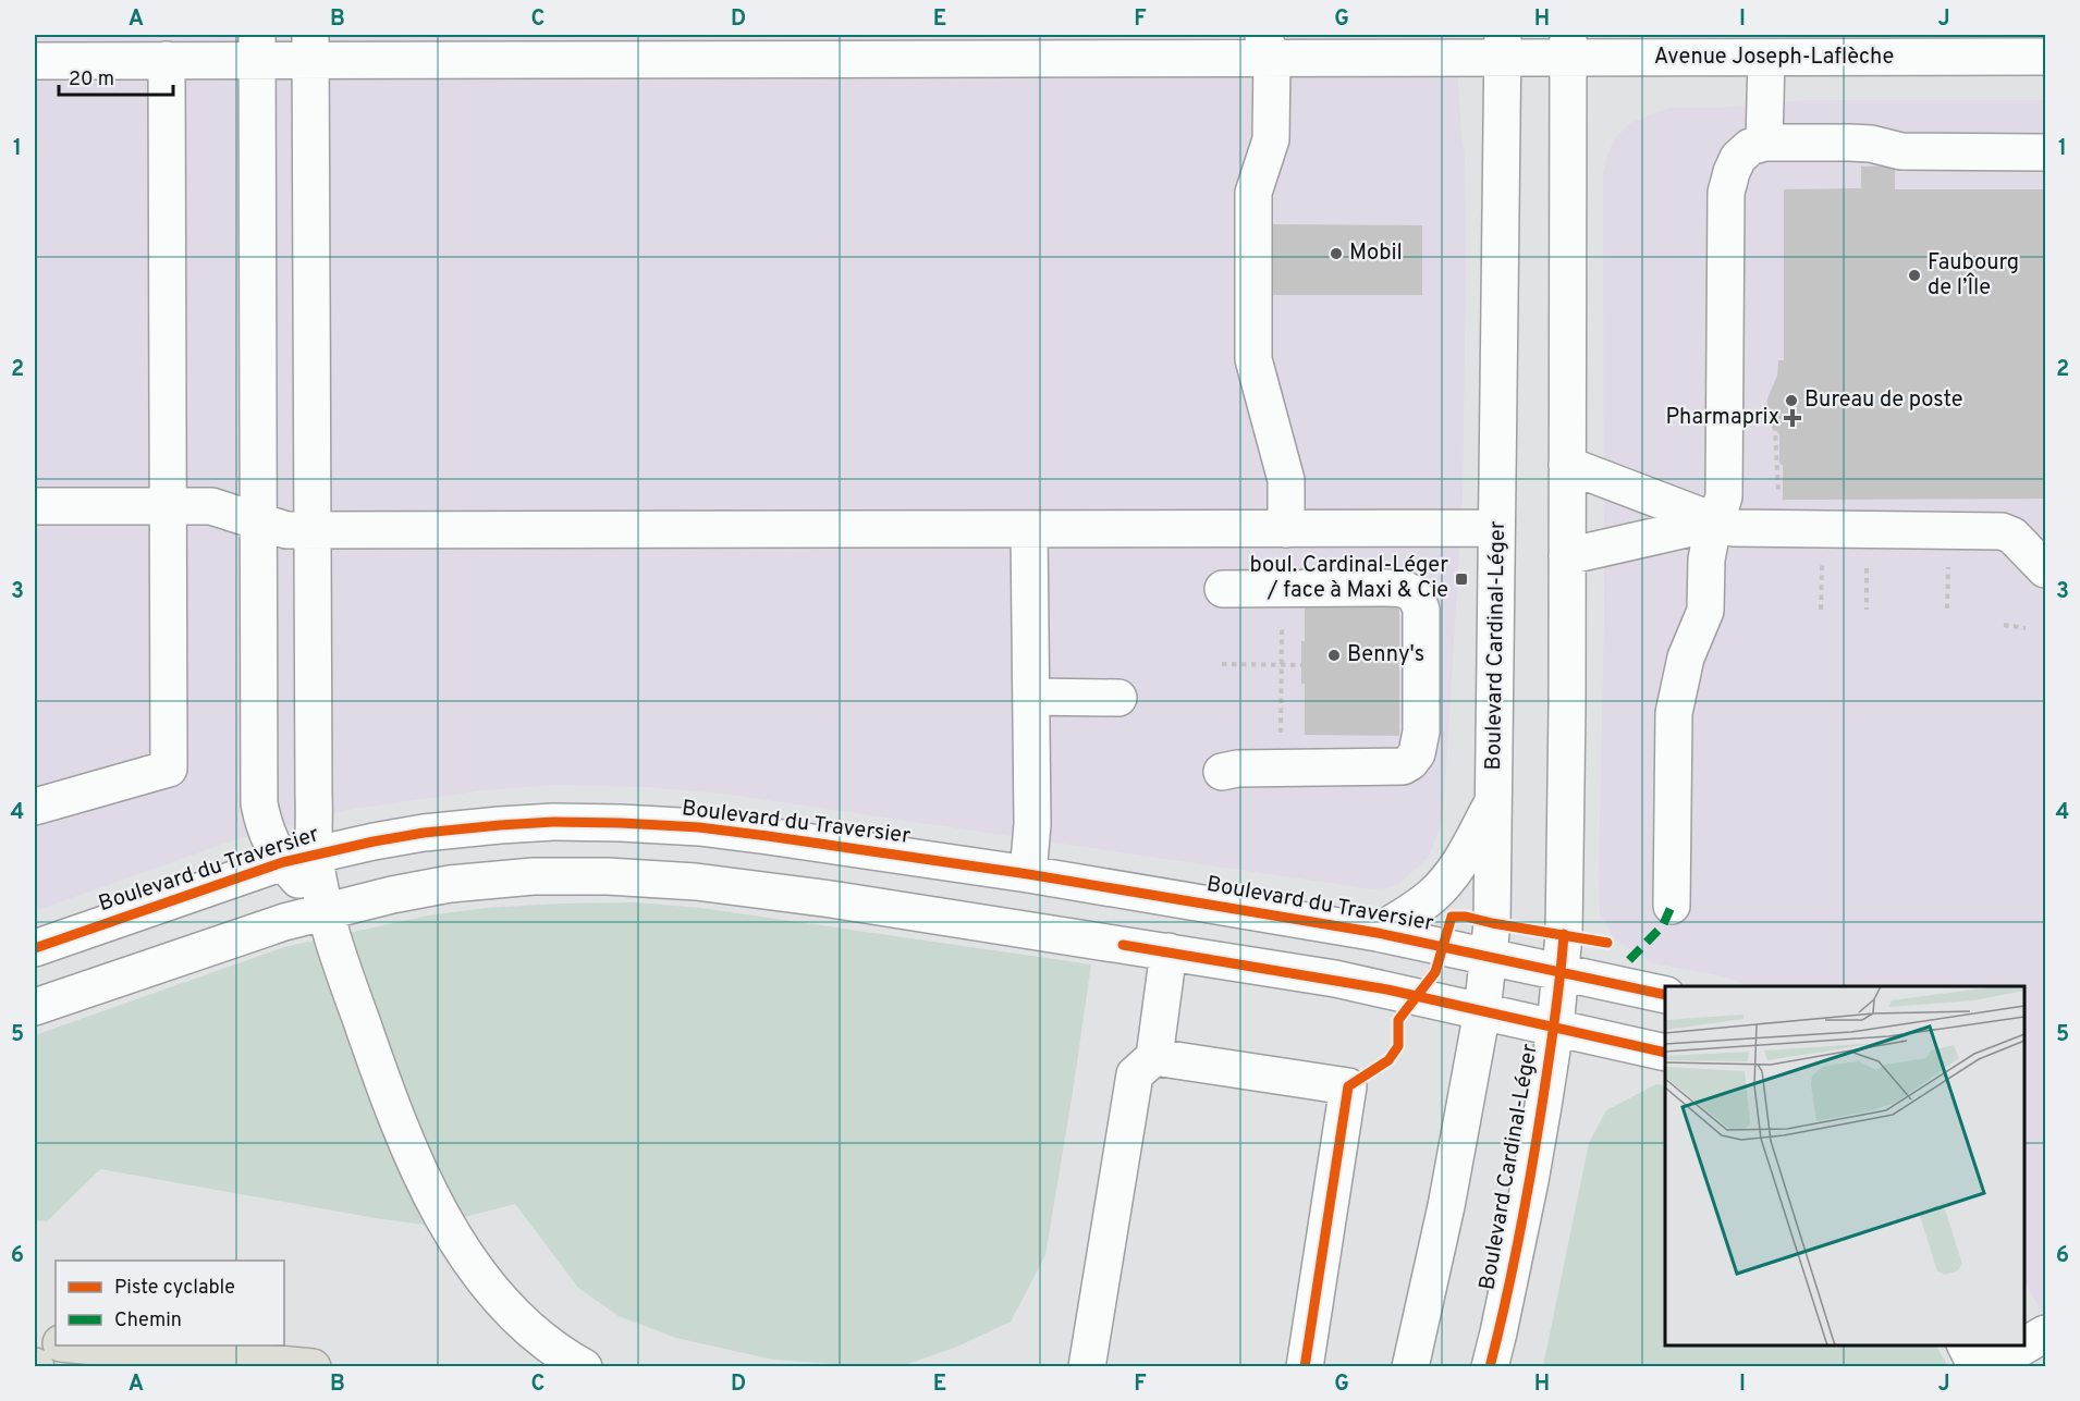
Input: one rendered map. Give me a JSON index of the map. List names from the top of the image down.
{
  "streets": {
    "street": ["Avenue Joseph-Laflèche", "Boulevard Cardinal-Léger", "Boulevard du Traversier"]
  },
  "crossings": [
    ["Avenue Joseph-Laflèche", "Boulevard Cardinal-Léger"],
    ["Boulevard Cardinal-Léger", "Boulevard du Traversier"]
  ],
  "places": {
    "other": [
      "Mobil",
      "Faubourg de l’Île",
      "Bureau de poste",
      "Benny's"
    ],
    "health": ["Pharmaprix"],
    "transit": ["boul. Cardinal-Léger / face à Maxi & Cie"]
  },
  "legend": ["Piste cyclable", "Chemin"],
  "scale_bar": "20 m",
  "grid": {
    "columns": [
      "A",
      "B",
      "C",
      "D",
      "E",
      "F",
      "G",
      "H",
      "I",
      "J"
    ],
    "rows": [
      "1",
      "2",
      "3",
      "4",
      "5",
      "6"
    ]
  }
}
